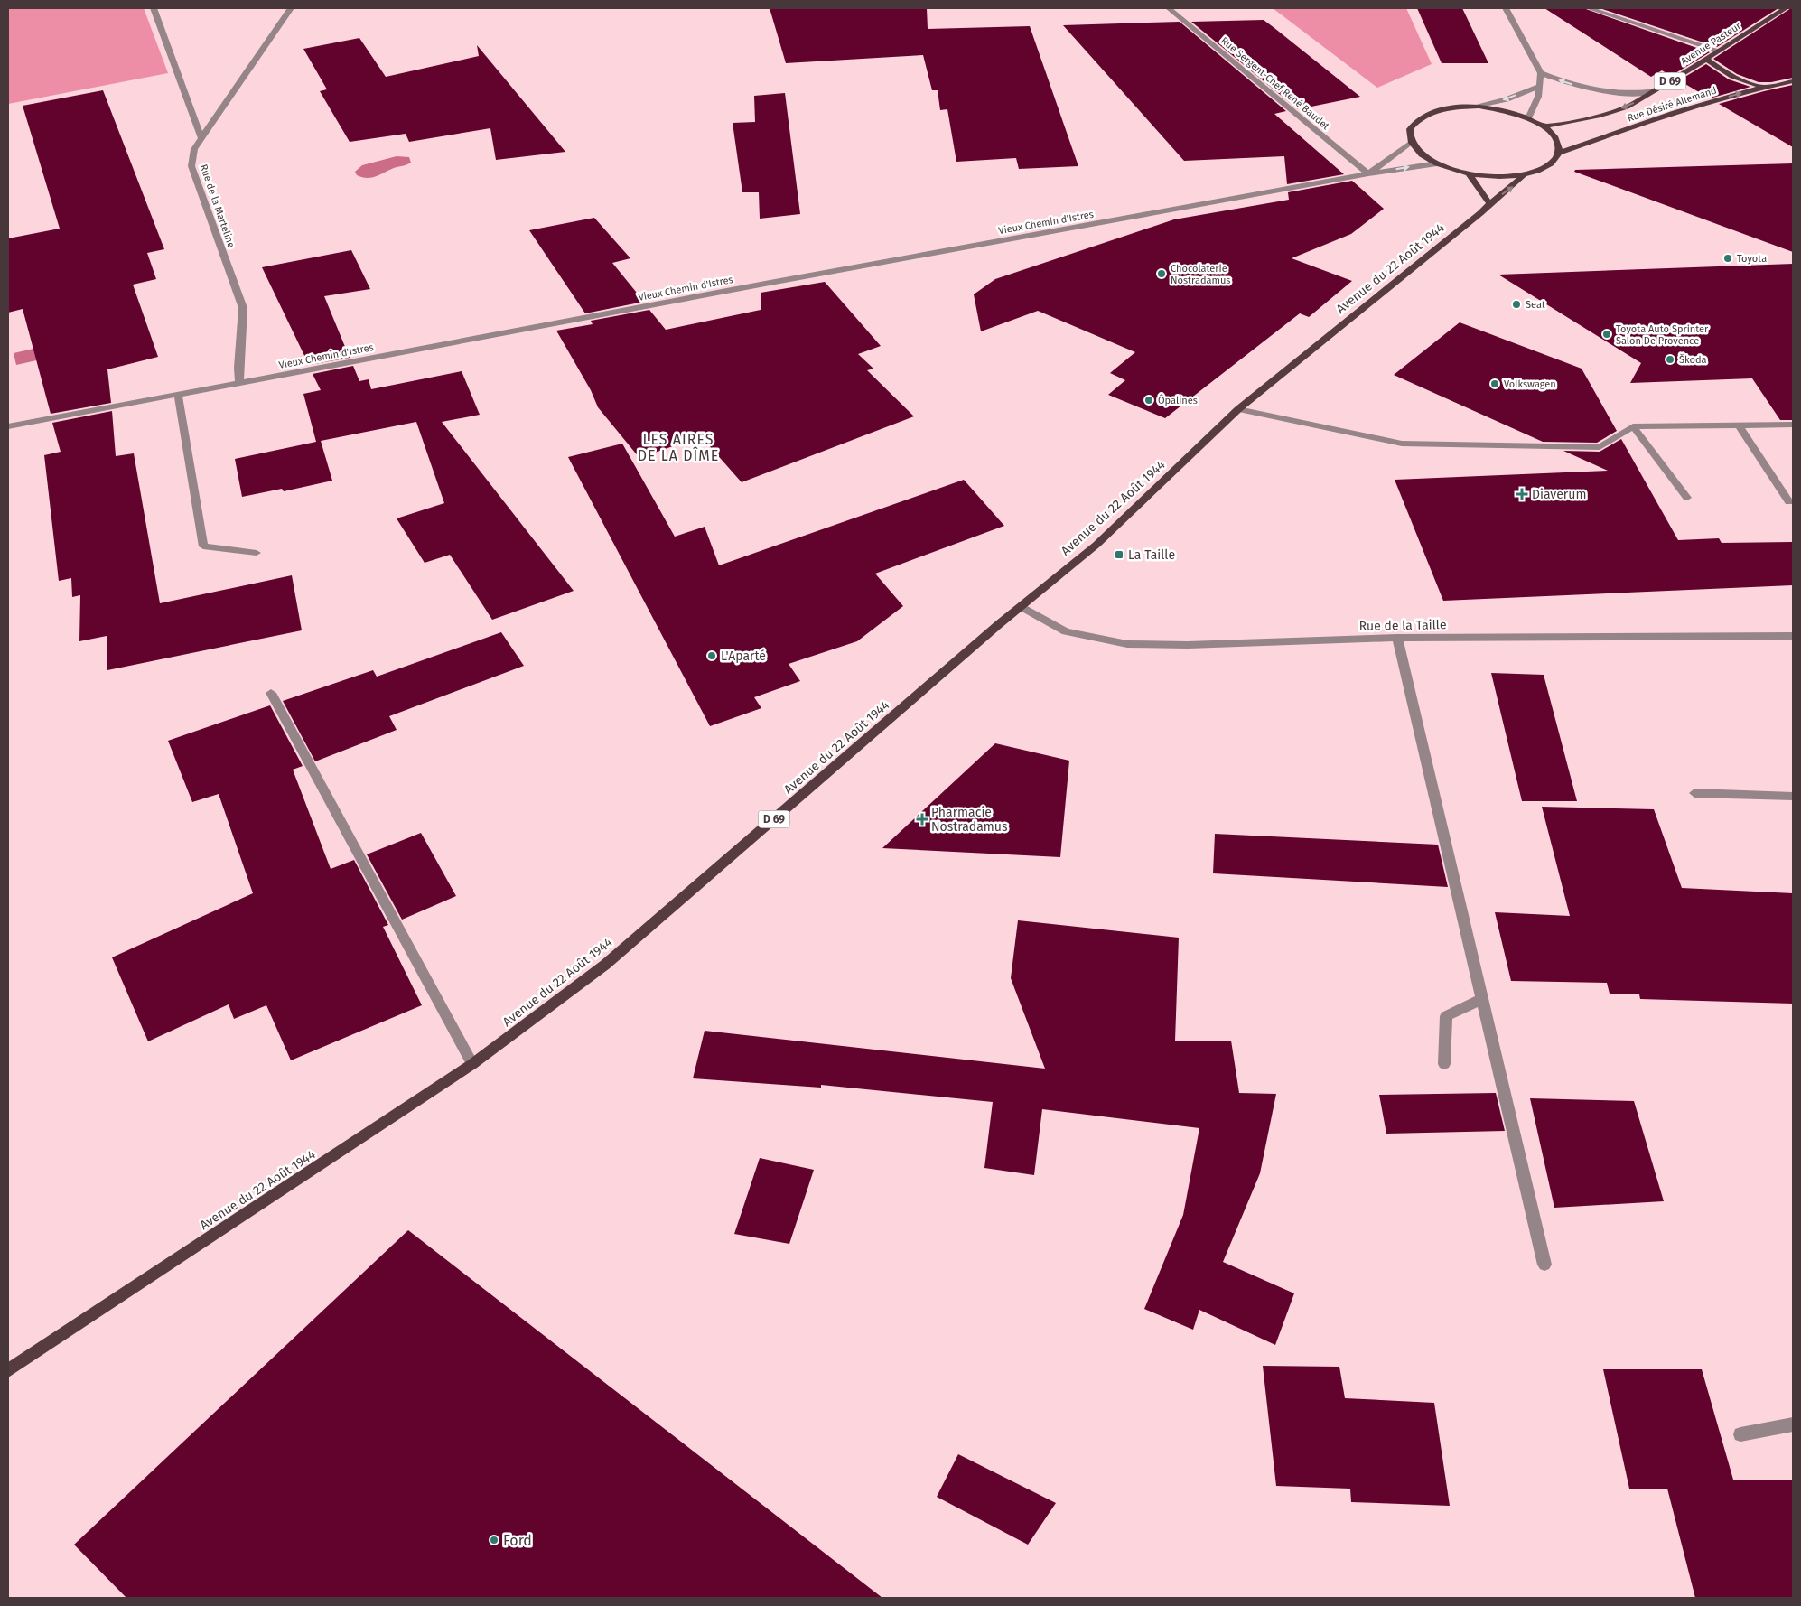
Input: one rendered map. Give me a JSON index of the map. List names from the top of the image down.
{
  "streets": {
    "main road": [
      "Avenue Pasteur",
      "D 69",
      "Rue Désiré Allemand",
      "Avenue du 22 Août 1944"
    ],
    "street": [
      "Rue Sergent-Chef René Baudet",
      "Rue de la Marteline",
      "Vieux Chemin d'Istres",
      "Rue de la Taille"
    ]
  },
  "crossings": [
    ["Rue Sergent-Chef René Baudet", "Vieux Chemin d'Istres"],
    ["Rue de la Marteline", "Vieux Chemin d'Istres"],
    ["Avenue du 22 Août 1944", "Rue de la Taille"]
  ],
  "one_way": ["Avenue Pasteur", "Rue Désiré Allemand"],
  "districts": ["LES AIRES DE LA DÎME"],
  "places": {
    "other": [
      "Toyota",
      "Chocolaterie Nostradamus",
      "Seat",
      "Toyota Auto Sprinter Salon De Provence",
      "Škoda",
      "Volkswagen",
      "Ôpalines",
      "L'Aparté",
      "Ford"
    ],
    "health": ["Diaverum", "Pharmacie Nostradamus"],
    "transit": ["La Taille"]
  }
}
